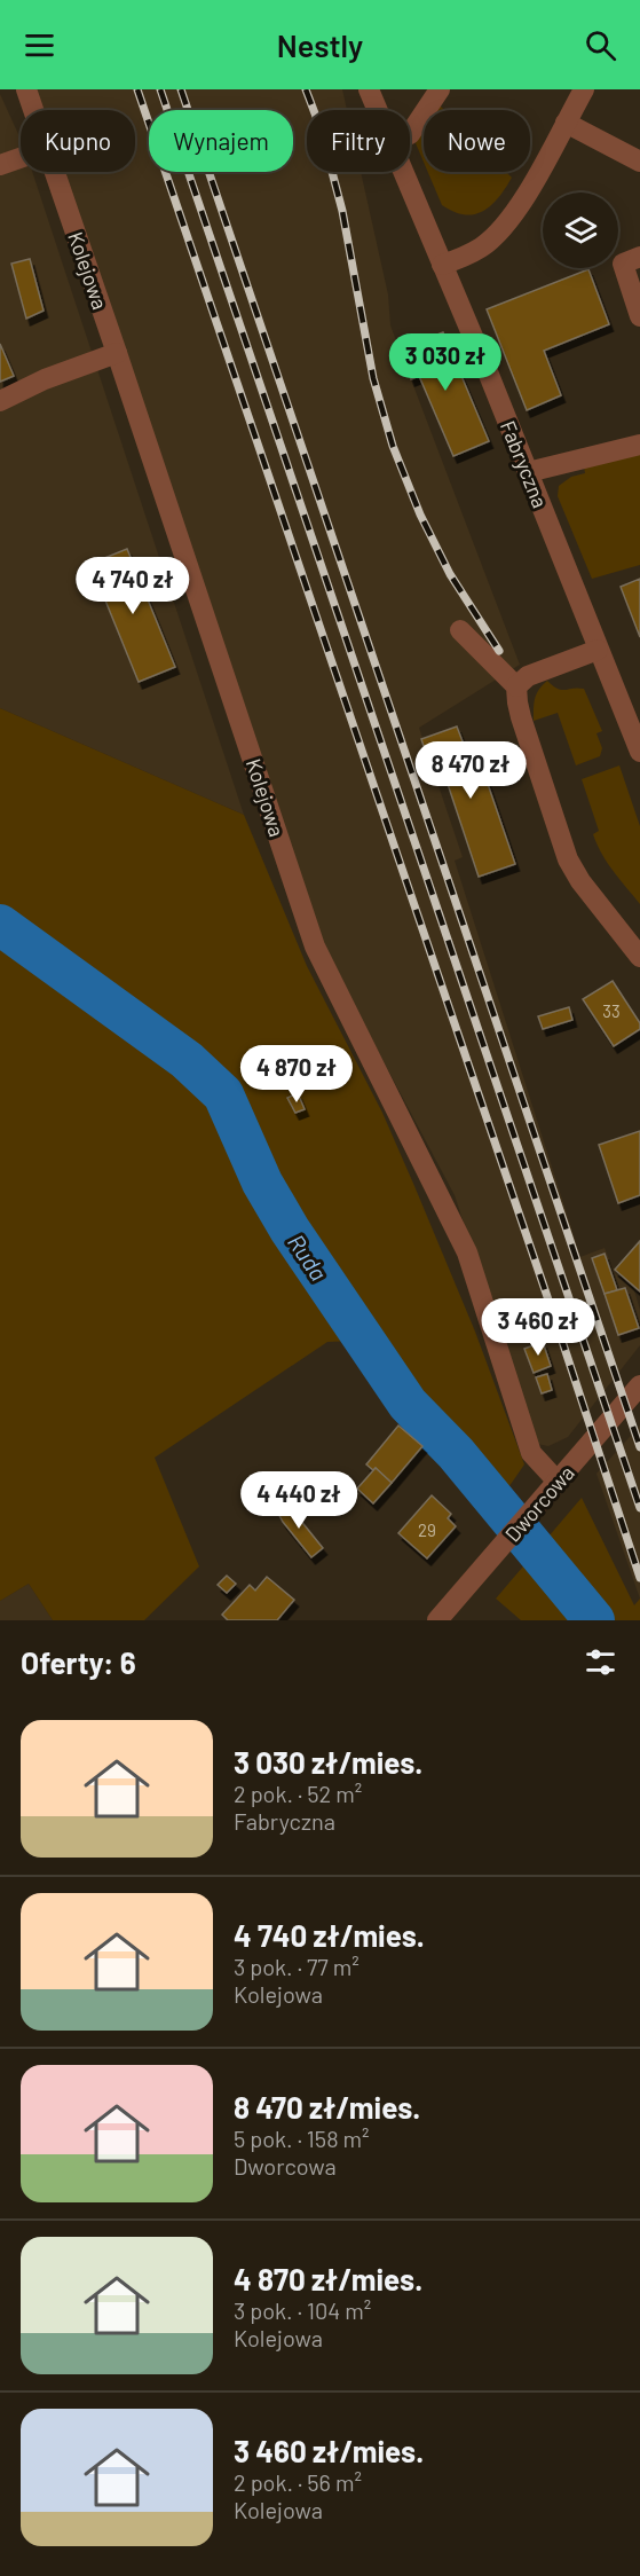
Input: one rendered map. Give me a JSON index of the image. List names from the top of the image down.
{
  "streets": {
    "street": ["Kolejowa", "Fabryczna", "Dworcowa"]
  },
  "crossings": [
    ["Kolejowa", "Dworcowa"]
  ],
  "water": ["Ruda"],
  "house_numbers": ["33", "29"],
  "page": {
    "header": "Nestly",
    "chip": [
      "Kupno",
      "Wynajem",
      "Filtry",
      "Nowe"
    ],
    "price": [
      "3 030 zł",
      "4 740 zł",
      "8 470 zł",
      "4 870 zł",
      "3 460 zł",
      "4 440 zł"
    ],
    "heading": "Oferty: 6",
    "list": [
      {
        "name": "3 030 zł/mies.",
        "note": "2 pok. · 52 m² · Fabryczna"
      },
      {
        "name": "4 740 zł/mies.",
        "note": "3 pok. · 77 m² · Kolejowa"
      },
      {
        "name": "8 470 zł/mies.",
        "note": "5 pok. · 158 m² · Dworcowa"
      },
      {
        "name": "4 870 zł/mies.",
        "note": "3 pok. · 104 m² · Kolejowa"
      },
      {
        "name": "3 460 zł/mies.",
        "note": "2 pok. · 56 m² · Kolejowa"
      }
    ]
  }
}
